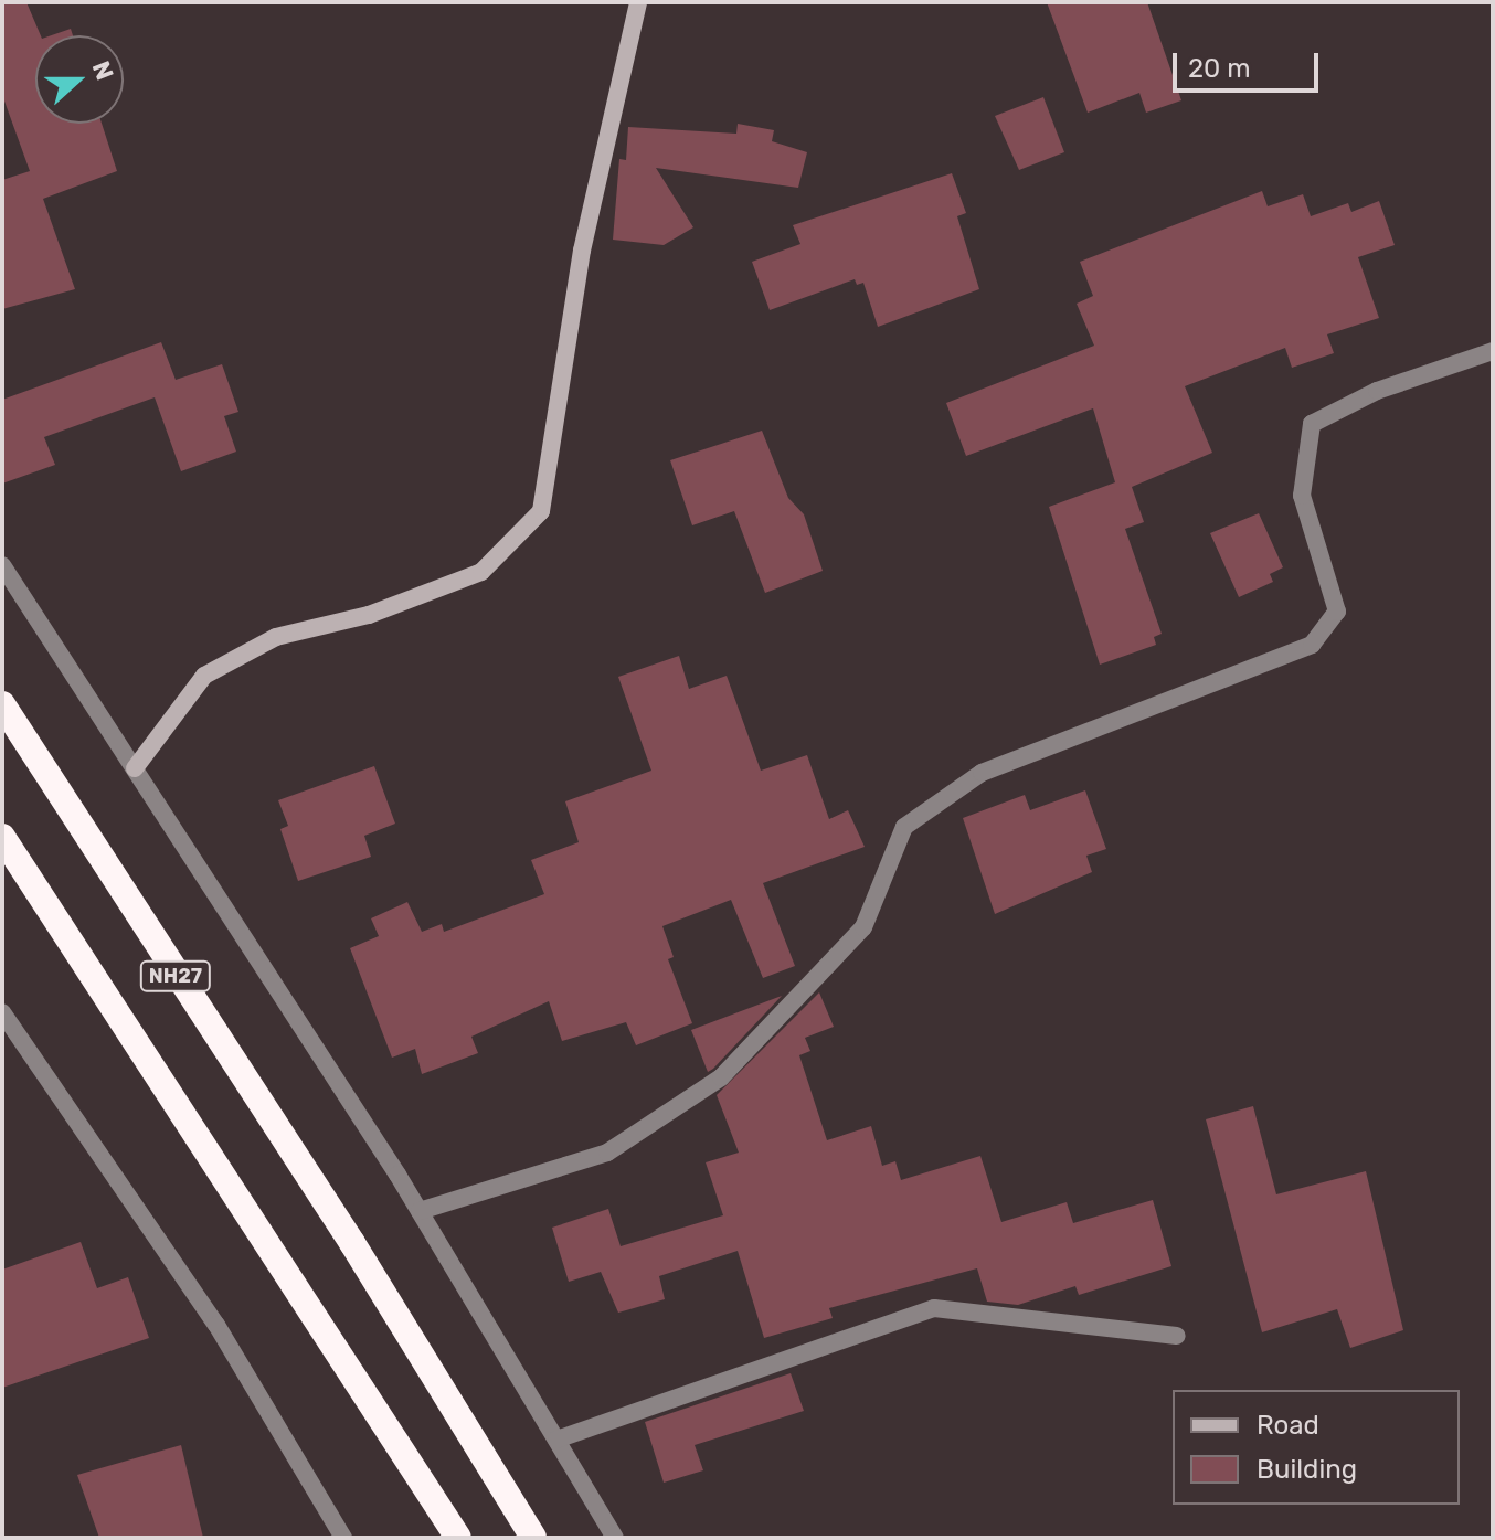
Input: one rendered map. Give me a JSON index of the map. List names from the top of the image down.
{
  "streets": {
    "highway": ["NH27"]
  },
  "legend": ["Road", "Building"],
  "scale_bar": "20 m",
  "north": "right"
}
